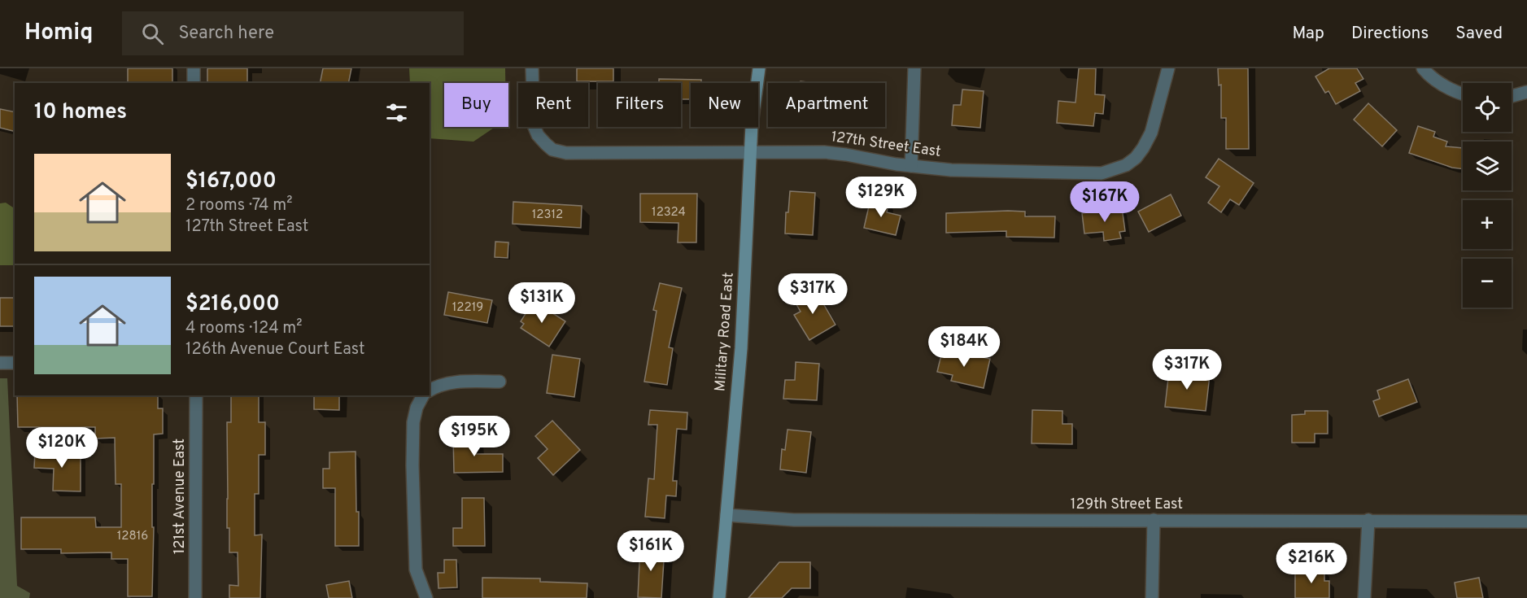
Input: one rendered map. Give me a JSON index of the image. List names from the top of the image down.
{
  "streets": {
    "main road": ["Military Road East"],
    "street": ["127th Street East", "121st Avenue East", "129th Street East"]
  },
  "crossings": [
    ["127th Street East", "Military Road East"],
    ["Military Road East", "129th Street East"]
  ],
  "house_numbers": [
    "12324",
    "12312",
    "12219",
    "12816"
  ],
  "page": {
    "header": "Homiq",
    "search": "Search here",
    "nav": ["Map", "Directions", "Saved"],
    "map_buttons": ["+", "−"],
    "chip": [
      "Buy",
      "Rent",
      "Filters",
      "New",
      "Apartment"
    ],
    "heading": "10 homes",
    "list": [
      {
        "name": "$167,000",
        "note": "2 rooms · 74 m² · 127th Street East"
      },
      {
        "name": "$216,000",
        "note": "4 rooms · 124 m² · 126th Avenue Court East"
      }
    ],
    "price": [
      "$129K",
      "$167K",
      "$317K",
      "$131K",
      "$184K",
      "$317K",
      "$195K",
      "$120K",
      "$161K",
      "$216K"
    ]
  }
}
